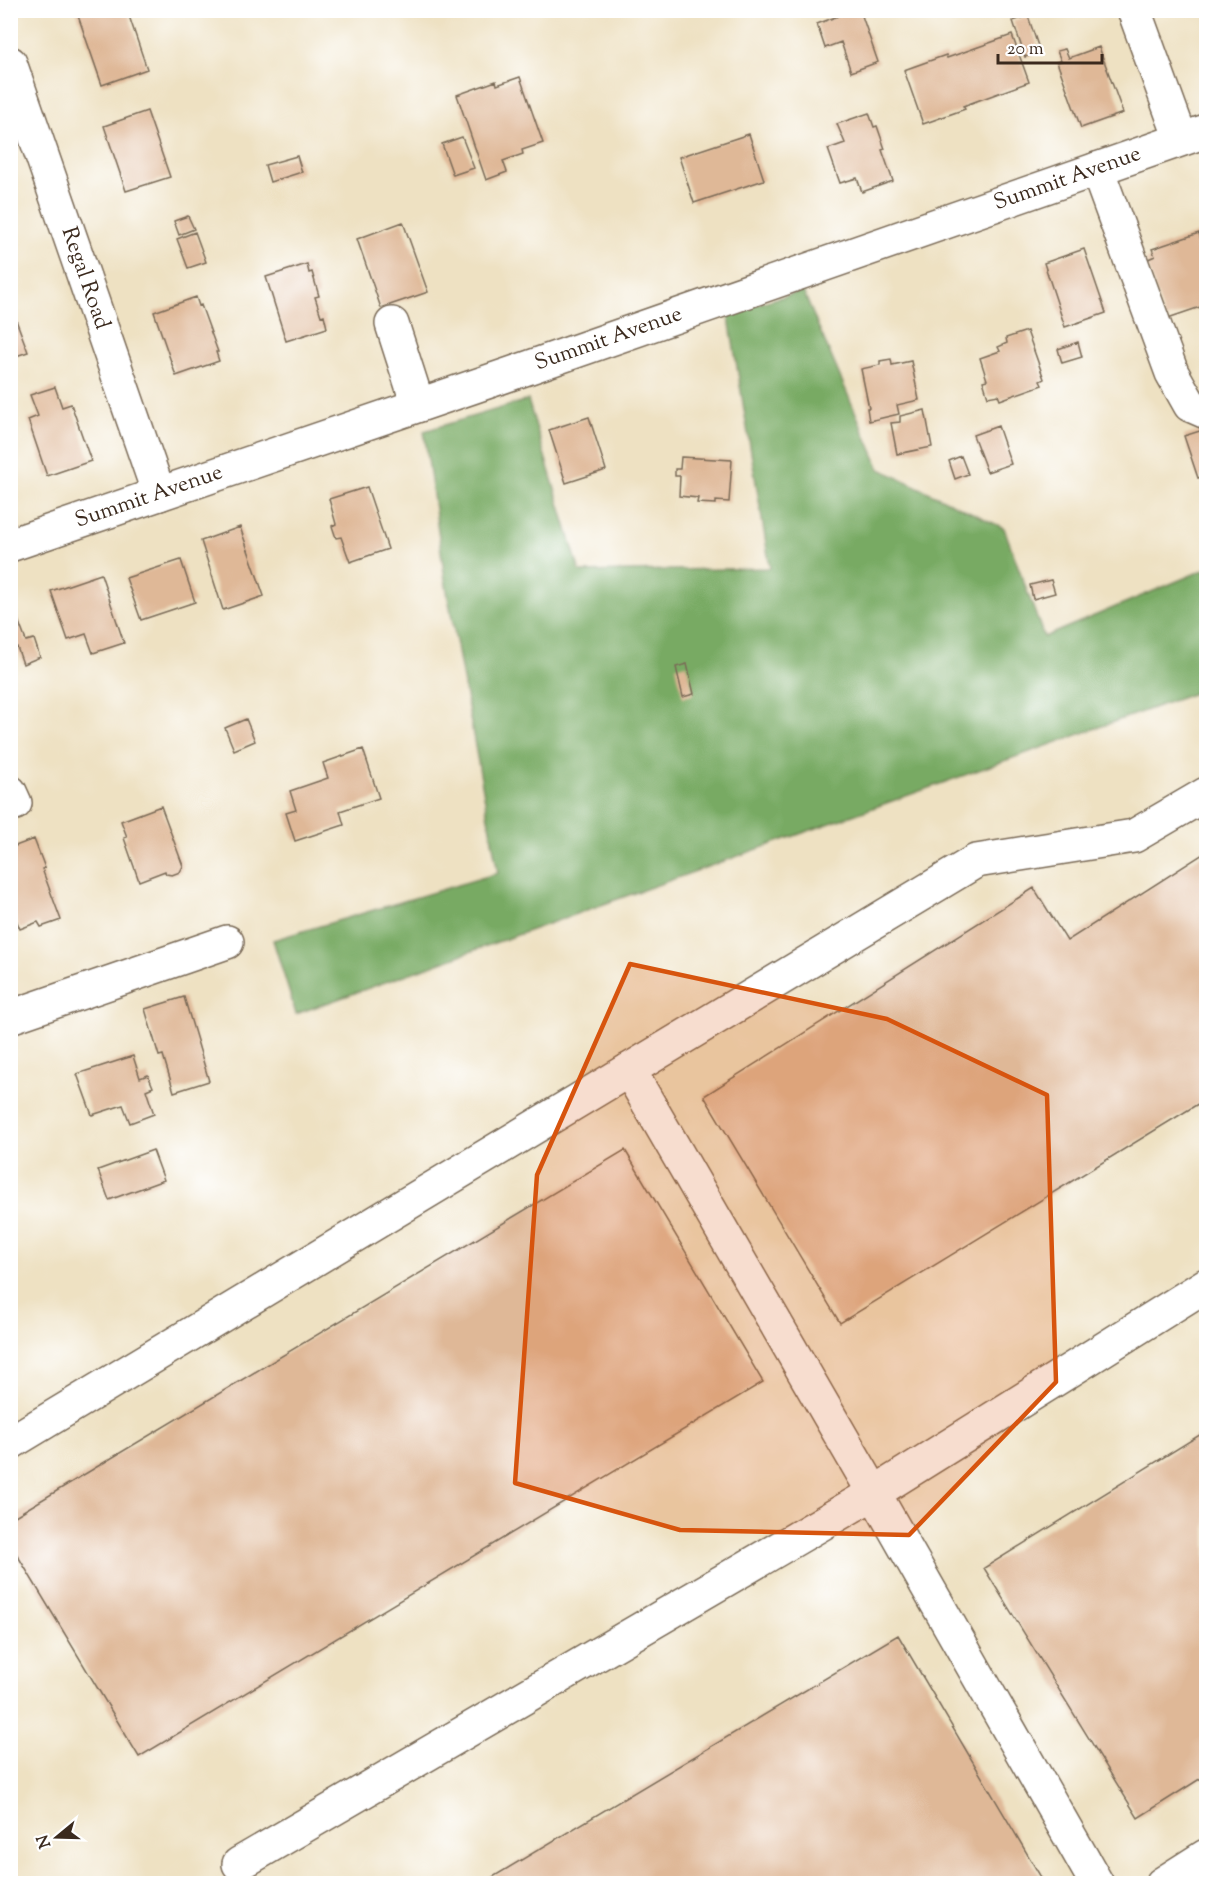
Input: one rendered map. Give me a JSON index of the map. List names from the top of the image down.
{
  "streets": {
    "street": ["Summit Avenue", "Regal Road"]
  },
  "crossings": [
    ["Summit Avenue", "Regal Road"]
  ],
  "scale_bar": "20 m",
  "north": "left"
}
